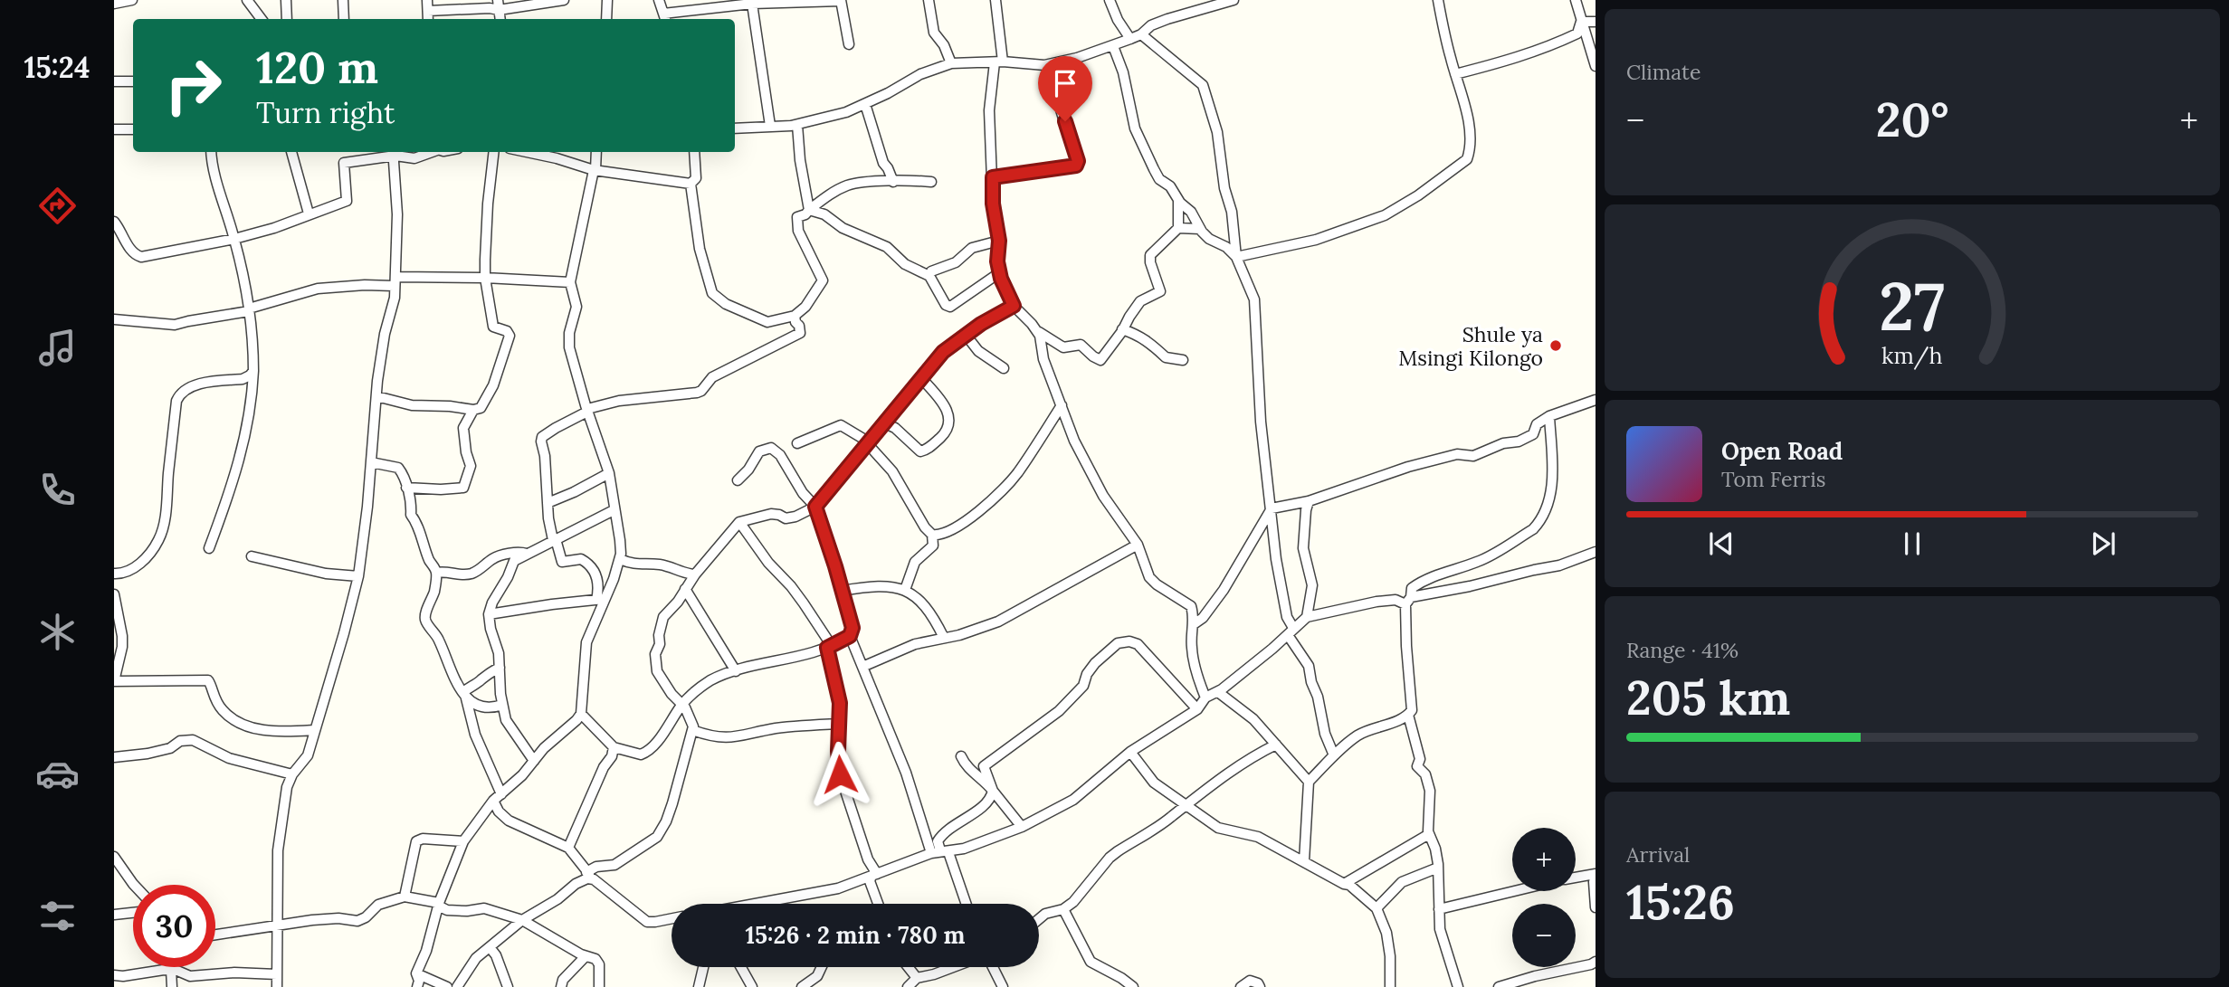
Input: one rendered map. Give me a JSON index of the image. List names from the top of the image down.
{
  "places": ["Shule ya Msingi Kilongo"],
  "page": {
    "tabs": "15:24",
    "tile": [
      "Climate",
      ["Range · 41%", "205 km"],
      ["Arrival", "15:26"]
    ],
    "turn": ["120 m", "Turn right"],
    "heat": ["−", "20°", "+"],
    "song": ["Open Road", "Tom Ferris"],
    "map_buttons": ["+", "−"],
    "limit": "30",
    "trip": "15:26 · 2 min · 780 m",
    "gauge": ["27", "km/h"]
  }
}
